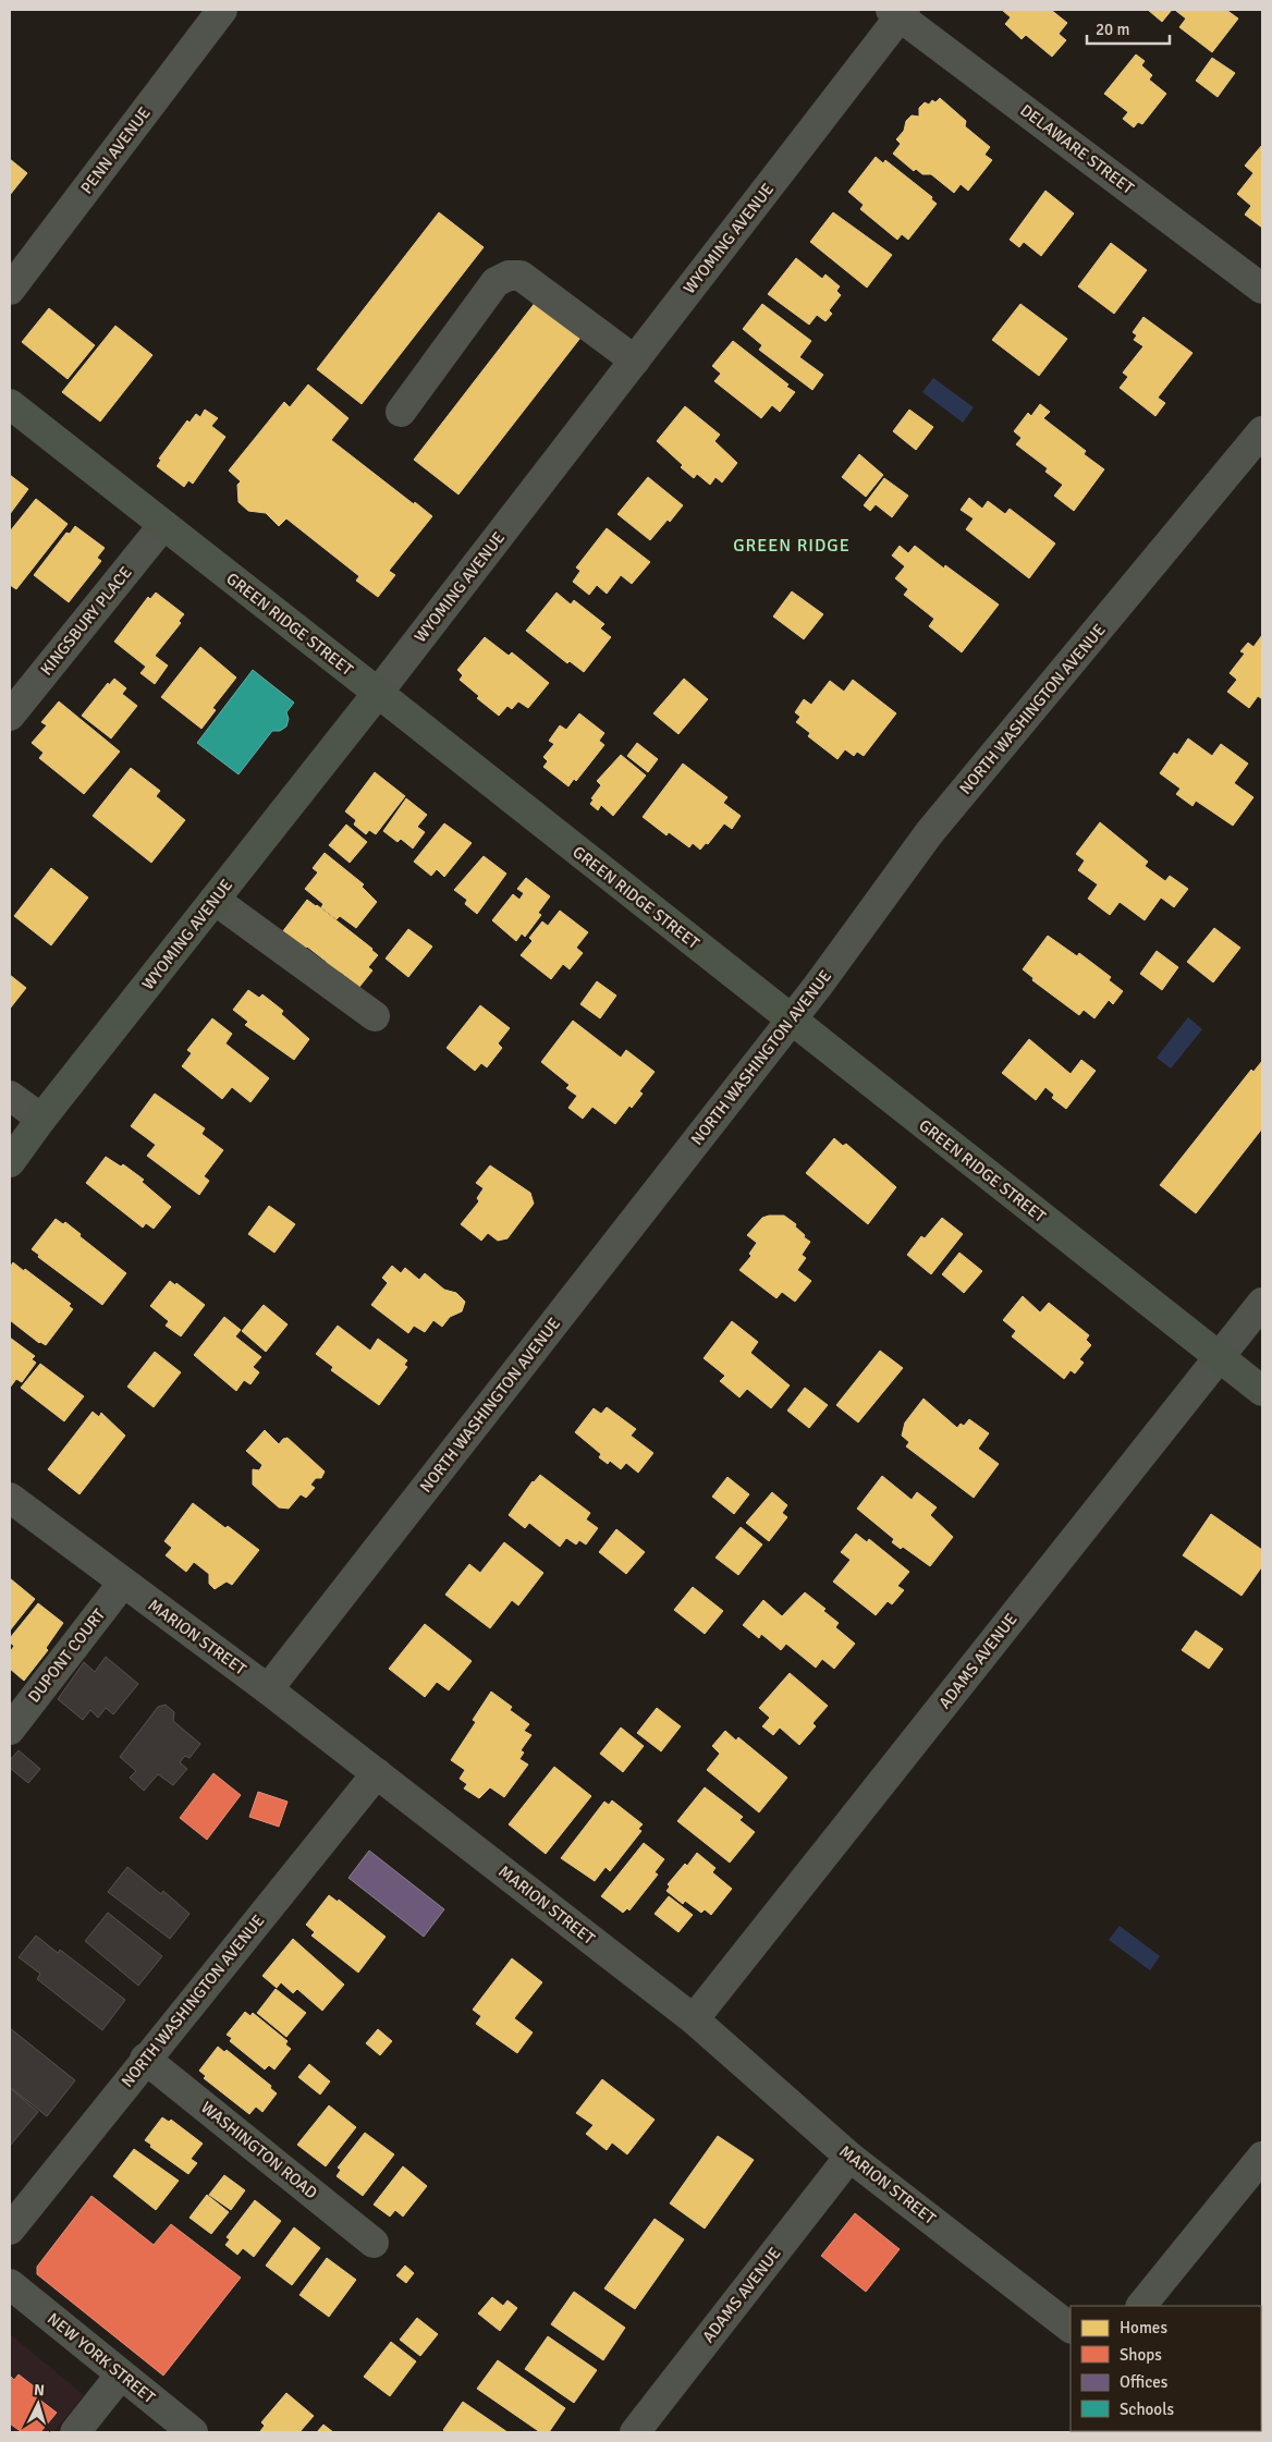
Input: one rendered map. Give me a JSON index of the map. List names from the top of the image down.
{
  "streets": {
    "main road": ["WYOMING AVENUE", "GREEN RIDGE STREET"],
    "street": [
      "DELAWARE STREET",
      "PENN AVENUE",
      "KINGSBURY PLACE",
      "NORTH WASHINGTON AVENUE",
      "MARION STREET",
      "DUPONT COURT",
      "ADAMS AVENUE",
      "WASHINGTON ROAD",
      "NEW YORK STREET"
    ]
  },
  "crossings": [
    ["DELAWARE STREET", "WYOMING AVENUE"],
    ["WYOMING AVENUE", "GREEN RIDGE STREET"],
    ["KINGSBURY PLACE", "GREEN RIDGE STREET"],
    ["GREEN RIDGE STREET", "NORTH WASHINGTON AVENUE"],
    ["GREEN RIDGE STREET", "ADAMS AVENUE"],
    ["NORTH WASHINGTON AVENUE", "MARION STREET"],
    ["NORTH WASHINGTON AVENUE", "WASHINGTON ROAD"],
    ["MARION STREET", "DUPONT COURT"],
    ["MARION STREET", "ADAMS AVENUE"]
  ],
  "districts": ["GREEN RIDGE"],
  "legend": [
    "Homes",
    "Shops",
    "Offices",
    "Schools"
  ],
  "scale_bar": "20 m",
  "north": "top"
}
